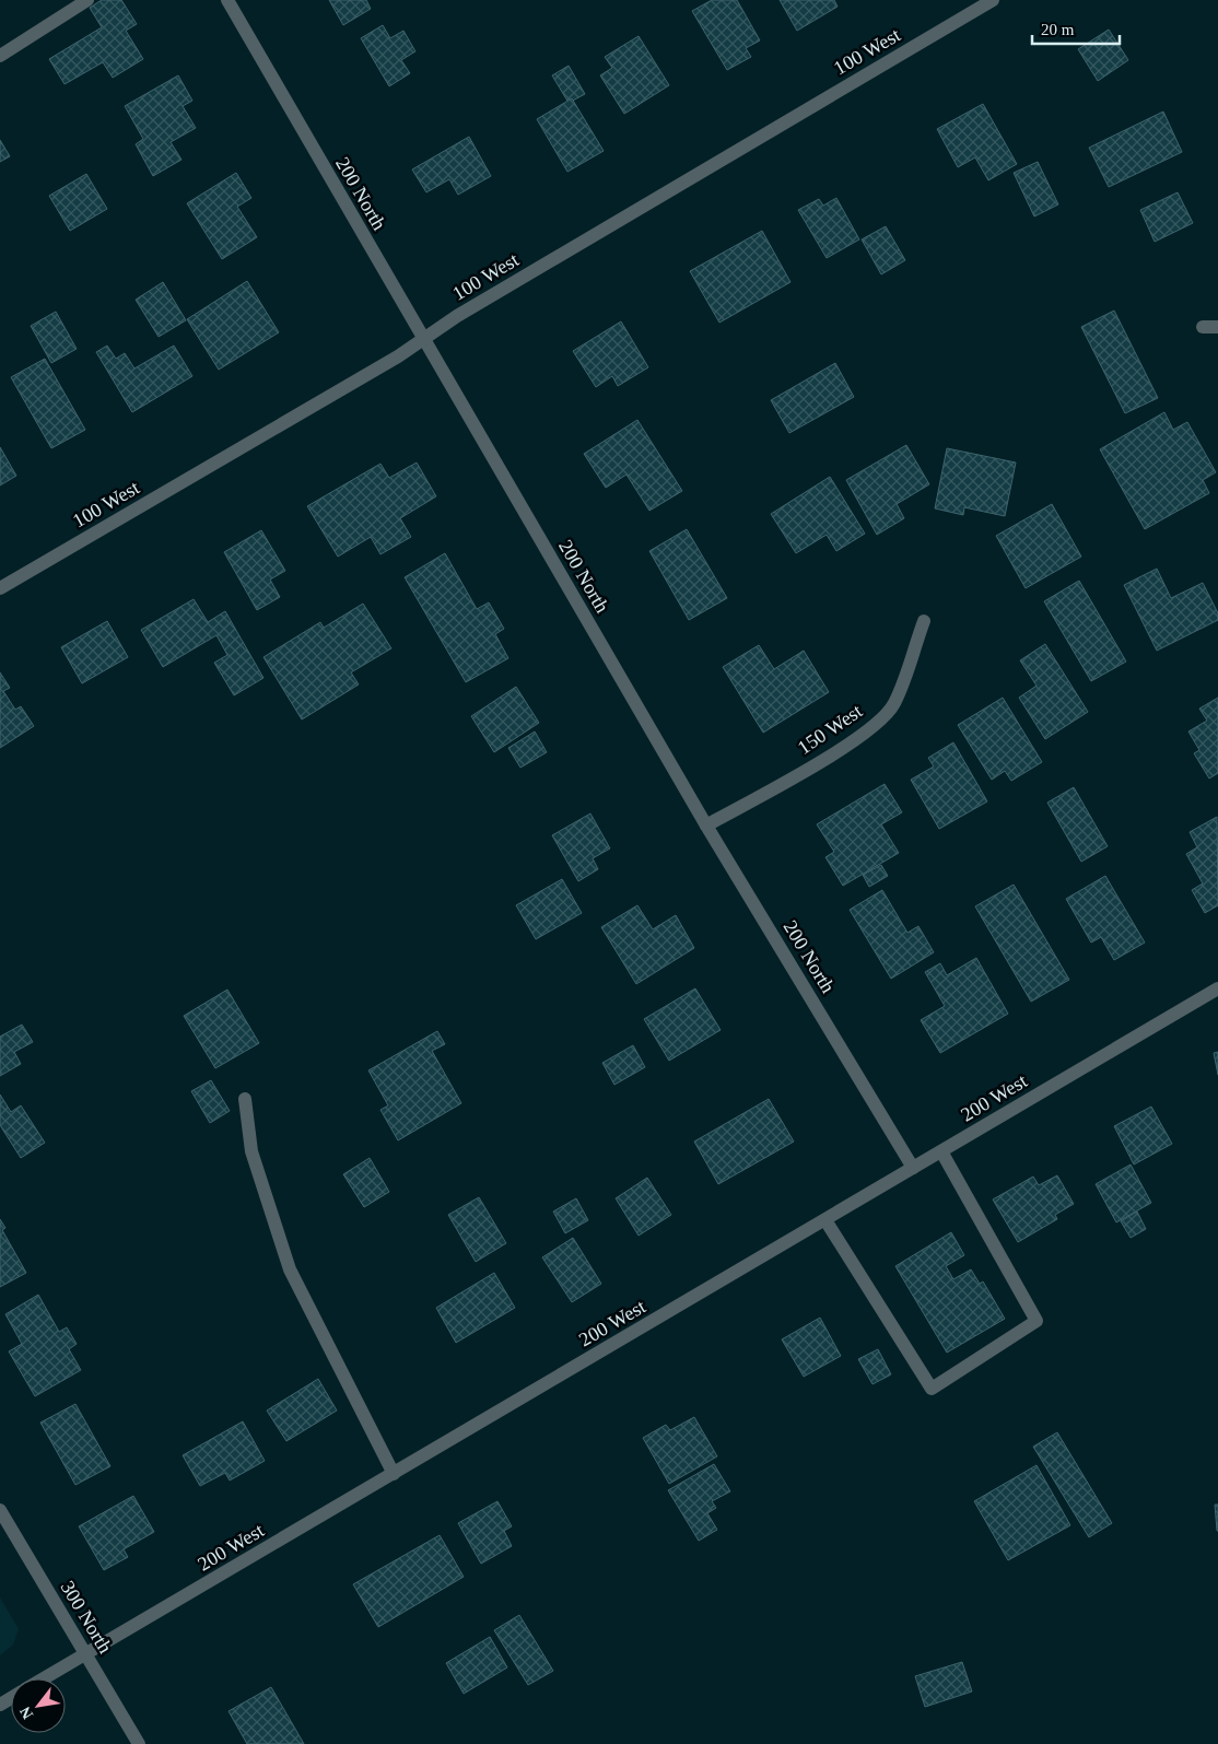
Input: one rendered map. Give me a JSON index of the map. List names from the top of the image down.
{
  "streets": {
    "street": [
      "100 West",
      "200 North",
      "150 West",
      "200 West",
      "300 North"
    ]
  },
  "crossings": [
    ["100 West", "200 North"],
    ["200 North", "150 West"],
    ["200 North", "200 West"],
    ["200 West", "300 North"]
  ],
  "scale_bar": "20 m",
  "north": "bottom left"
}
